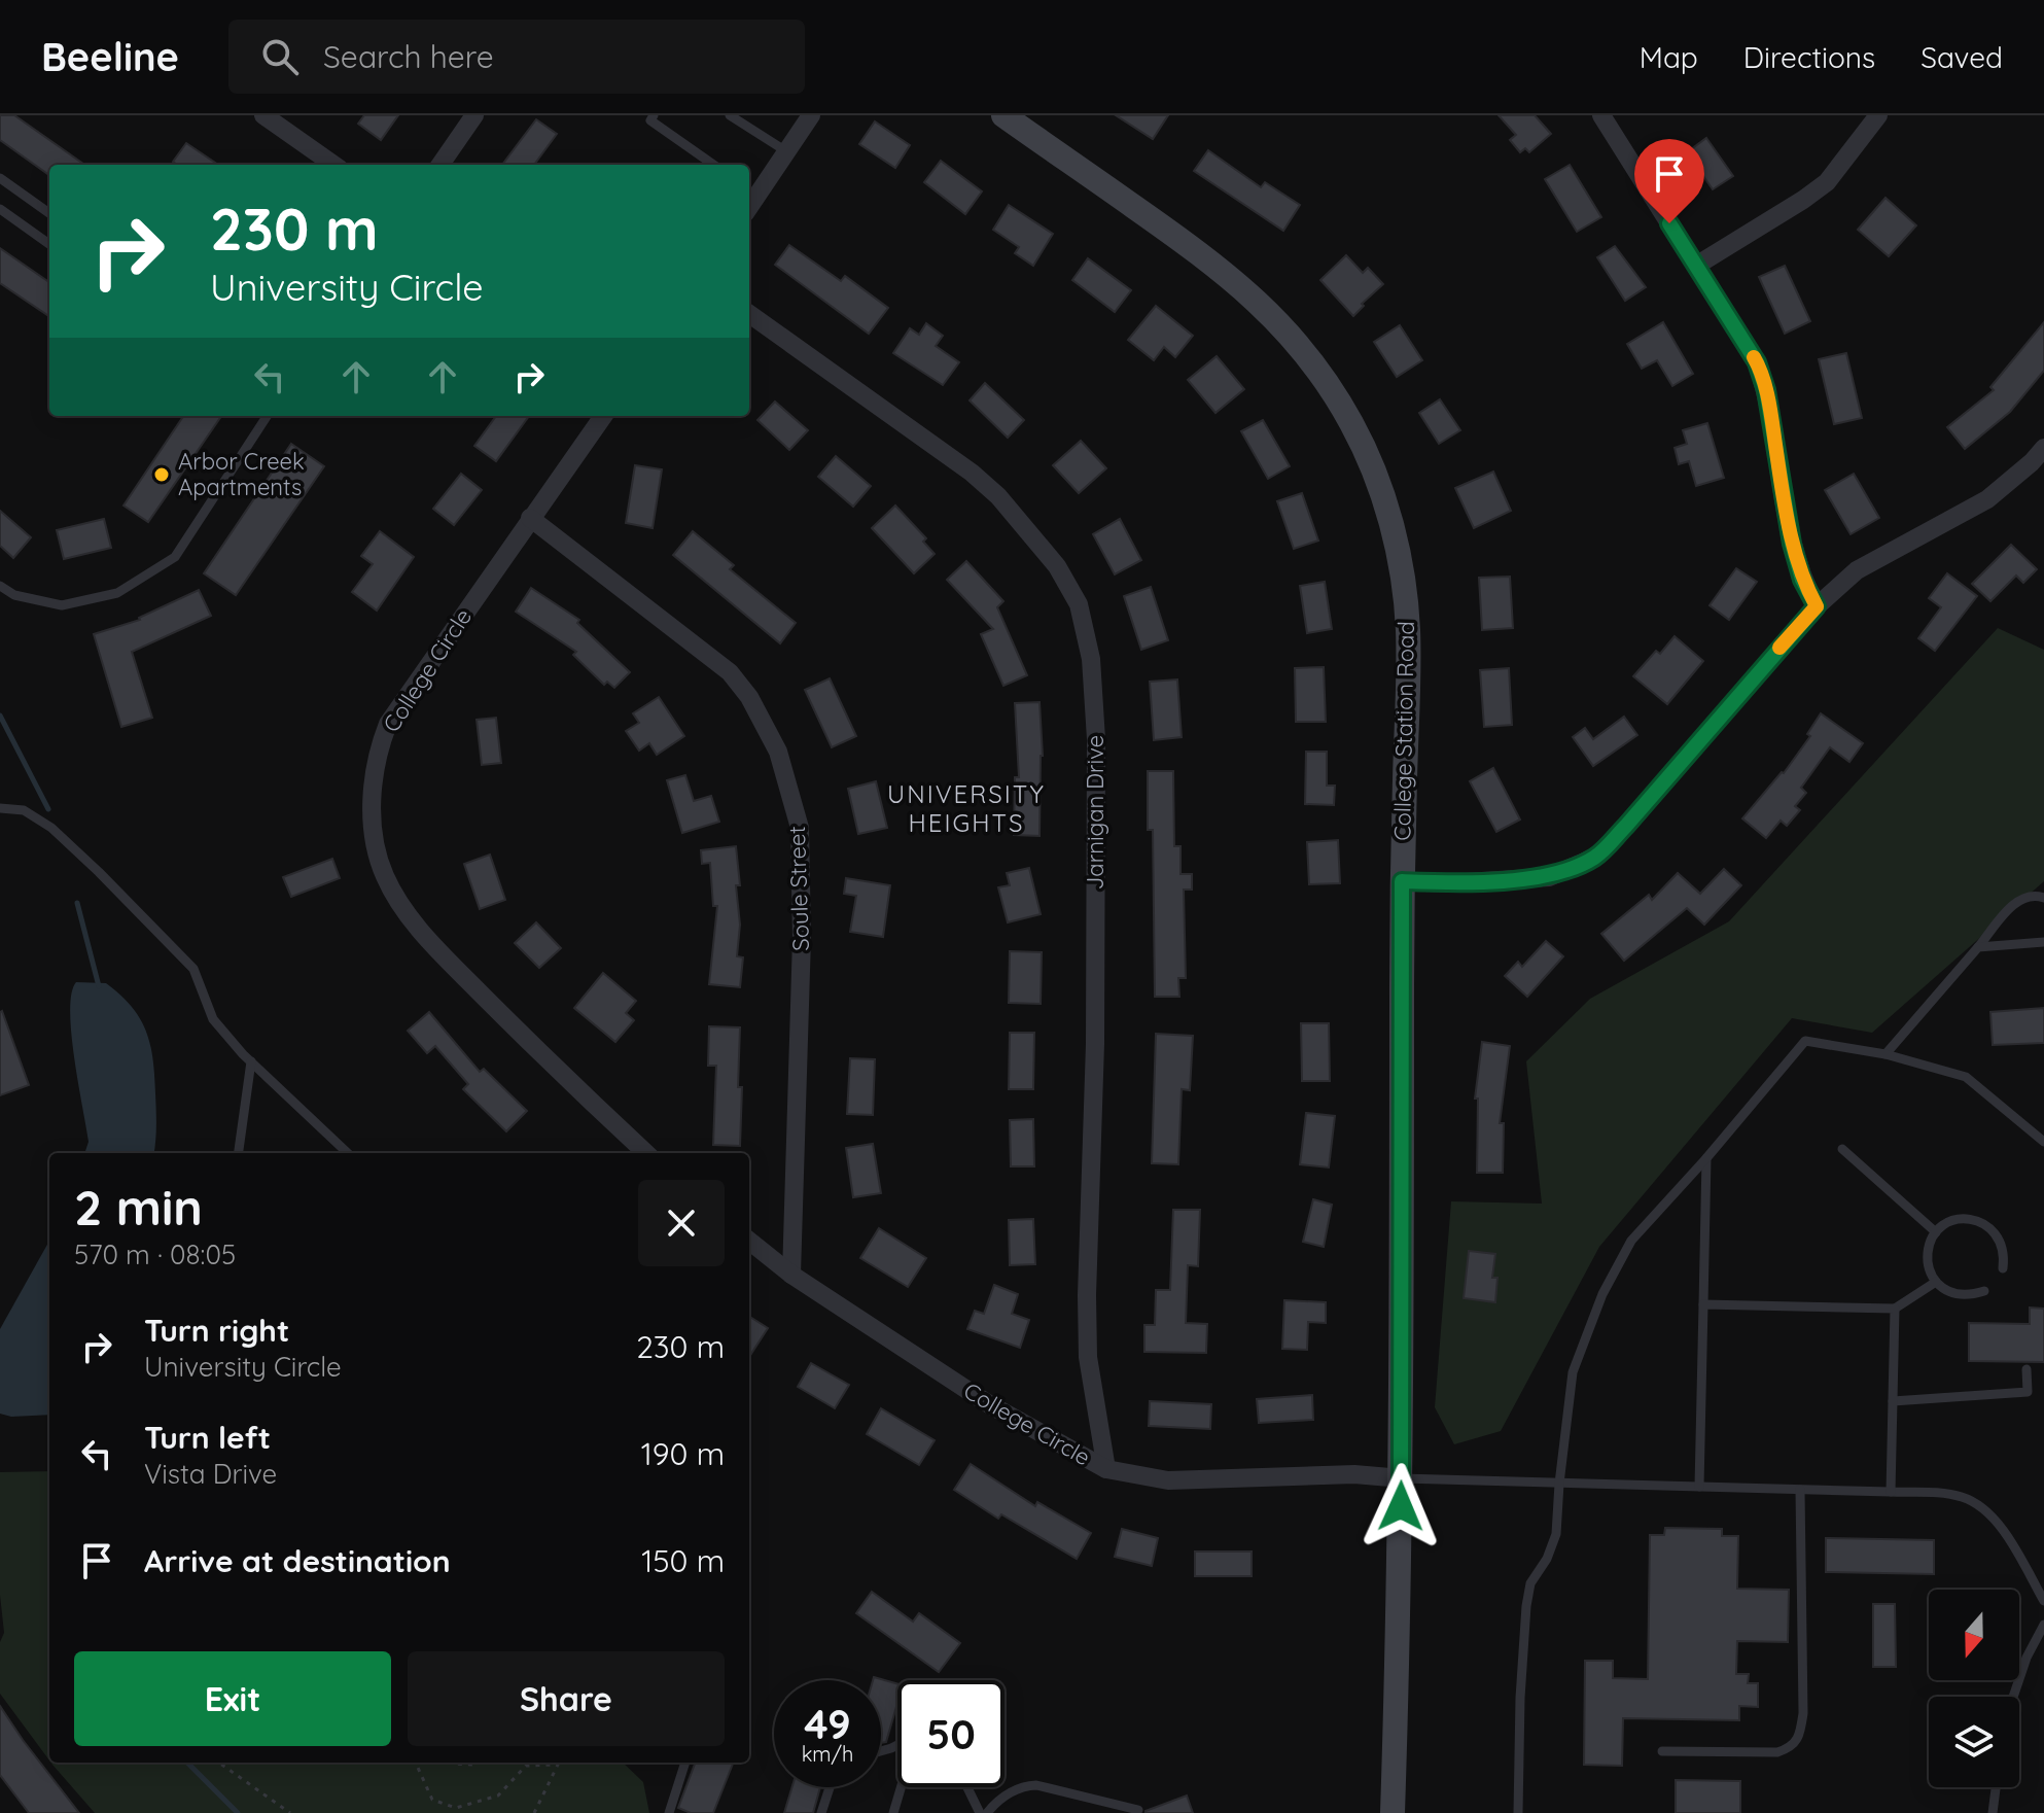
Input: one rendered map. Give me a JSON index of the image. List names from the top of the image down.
{
  "streets": {
    "main road": ["College Station Road"],
    "street": ["College Circle", "Jarnigan Drive", "Soule Street"]
  },
  "crossings": [
    ["College Circle", "College Station Road"],
    ["College Circle", "Jarnigan Drive"],
    ["College Circle", "Soule Street"]
  ],
  "districts": ["UNIVERSITY HEIGHTS"],
  "places": ["Arbor Creek Apartments"],
  "north": "bottom",
  "page": {
    "header": "Beeline",
    "search": "Search here",
    "nav": ["Map", "Directions", "Saved"],
    "turn": ["230 m", "University Circle"],
    "heading": ["2 min", "570 m · 08:05"],
    "list": [
      {
        "name": "Turn right",
        "note": "University Circle",
        "value": "230 m"
      },
      {
        "name": "Turn left",
        "note": "Vista Drive",
        "value": "190 m"
      },
      {
        "name": "Arrive at destination",
        "value": "150 m"
      }
    ],
    "buttons": ["Exit", "Share"],
    "speed": "49 km/h",
    "limit": "50"
  }
}
